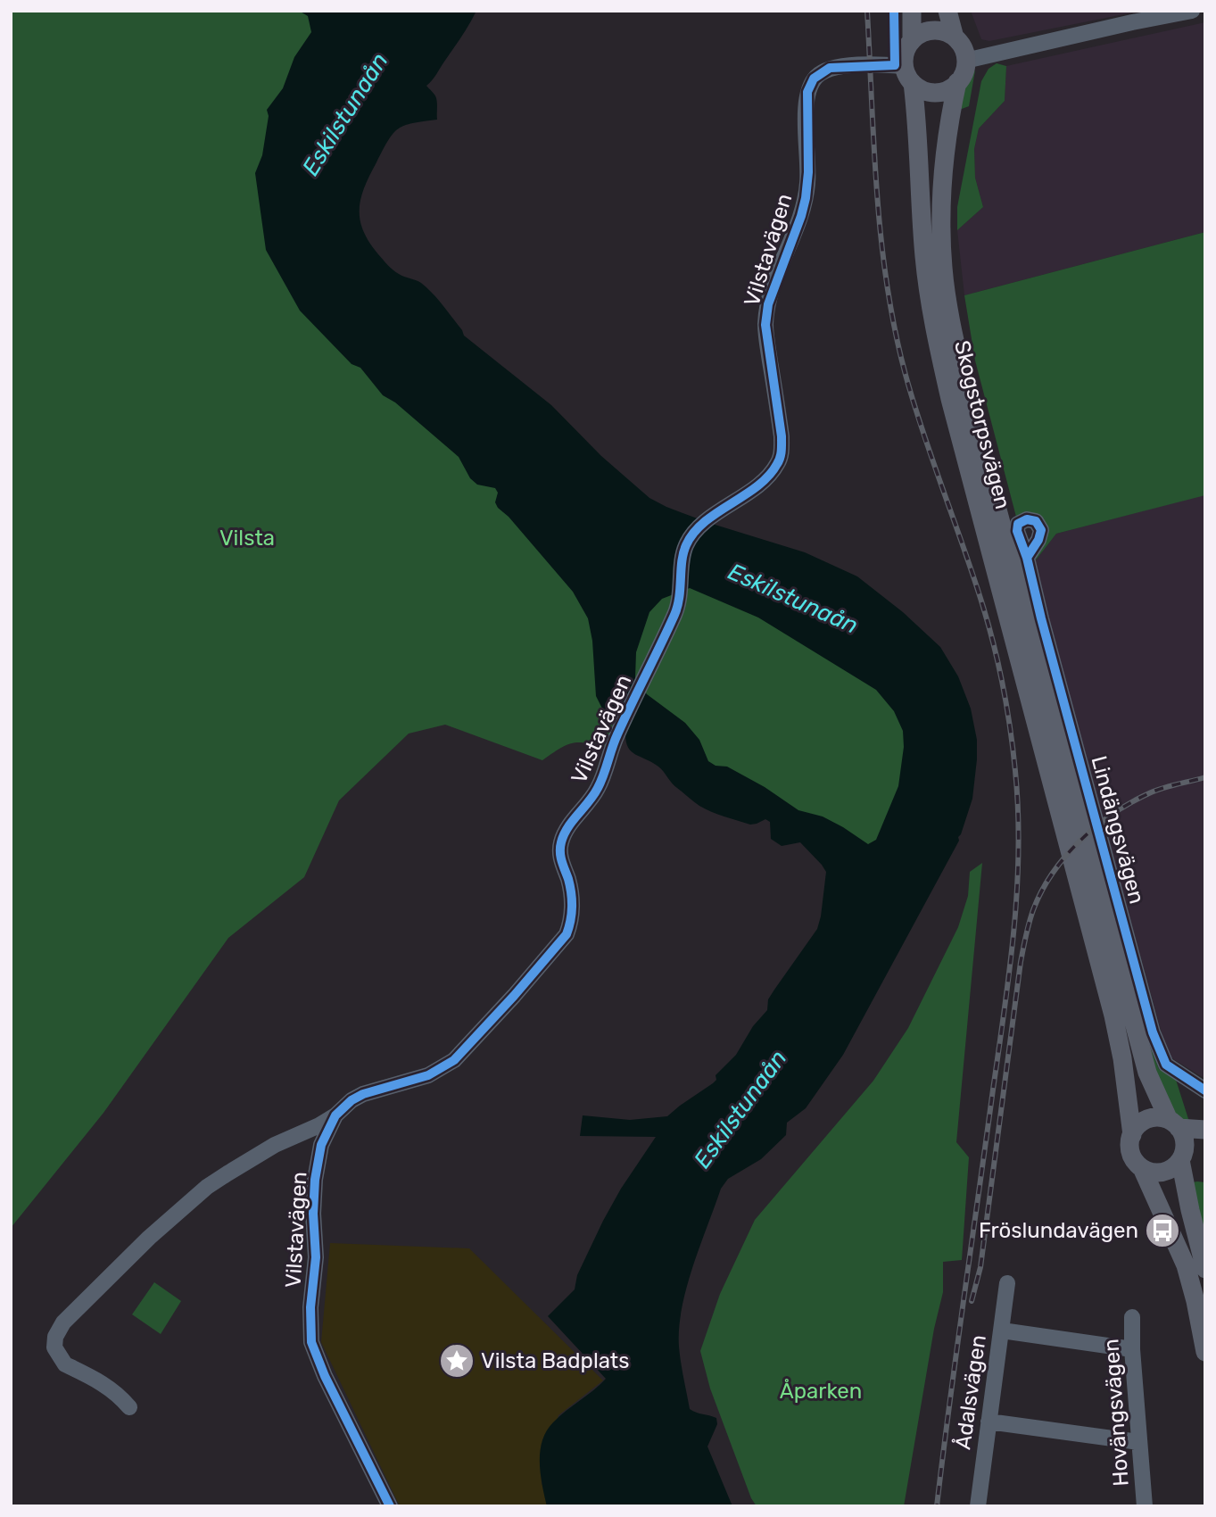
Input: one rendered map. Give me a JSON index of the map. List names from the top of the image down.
{
  "streets": {
    "main road": ["Skogstorpsvägen"],
    "street": [
      "Vilstavägen",
      "Lindängsvägen",
      "Ådalsvägen",
      "Hovängsvägen"
    ]
  },
  "crossings": [
    ["Vilstavägen", "Skogstorpsvägen"]
  ],
  "water": ["Eskilstunaån"],
  "parks": ["Vilsta", "Åparken"],
  "places": {
    "bus stop": ["Fröslundavägen"],
    "place": ["Vilsta Badplats"]
  }
}
